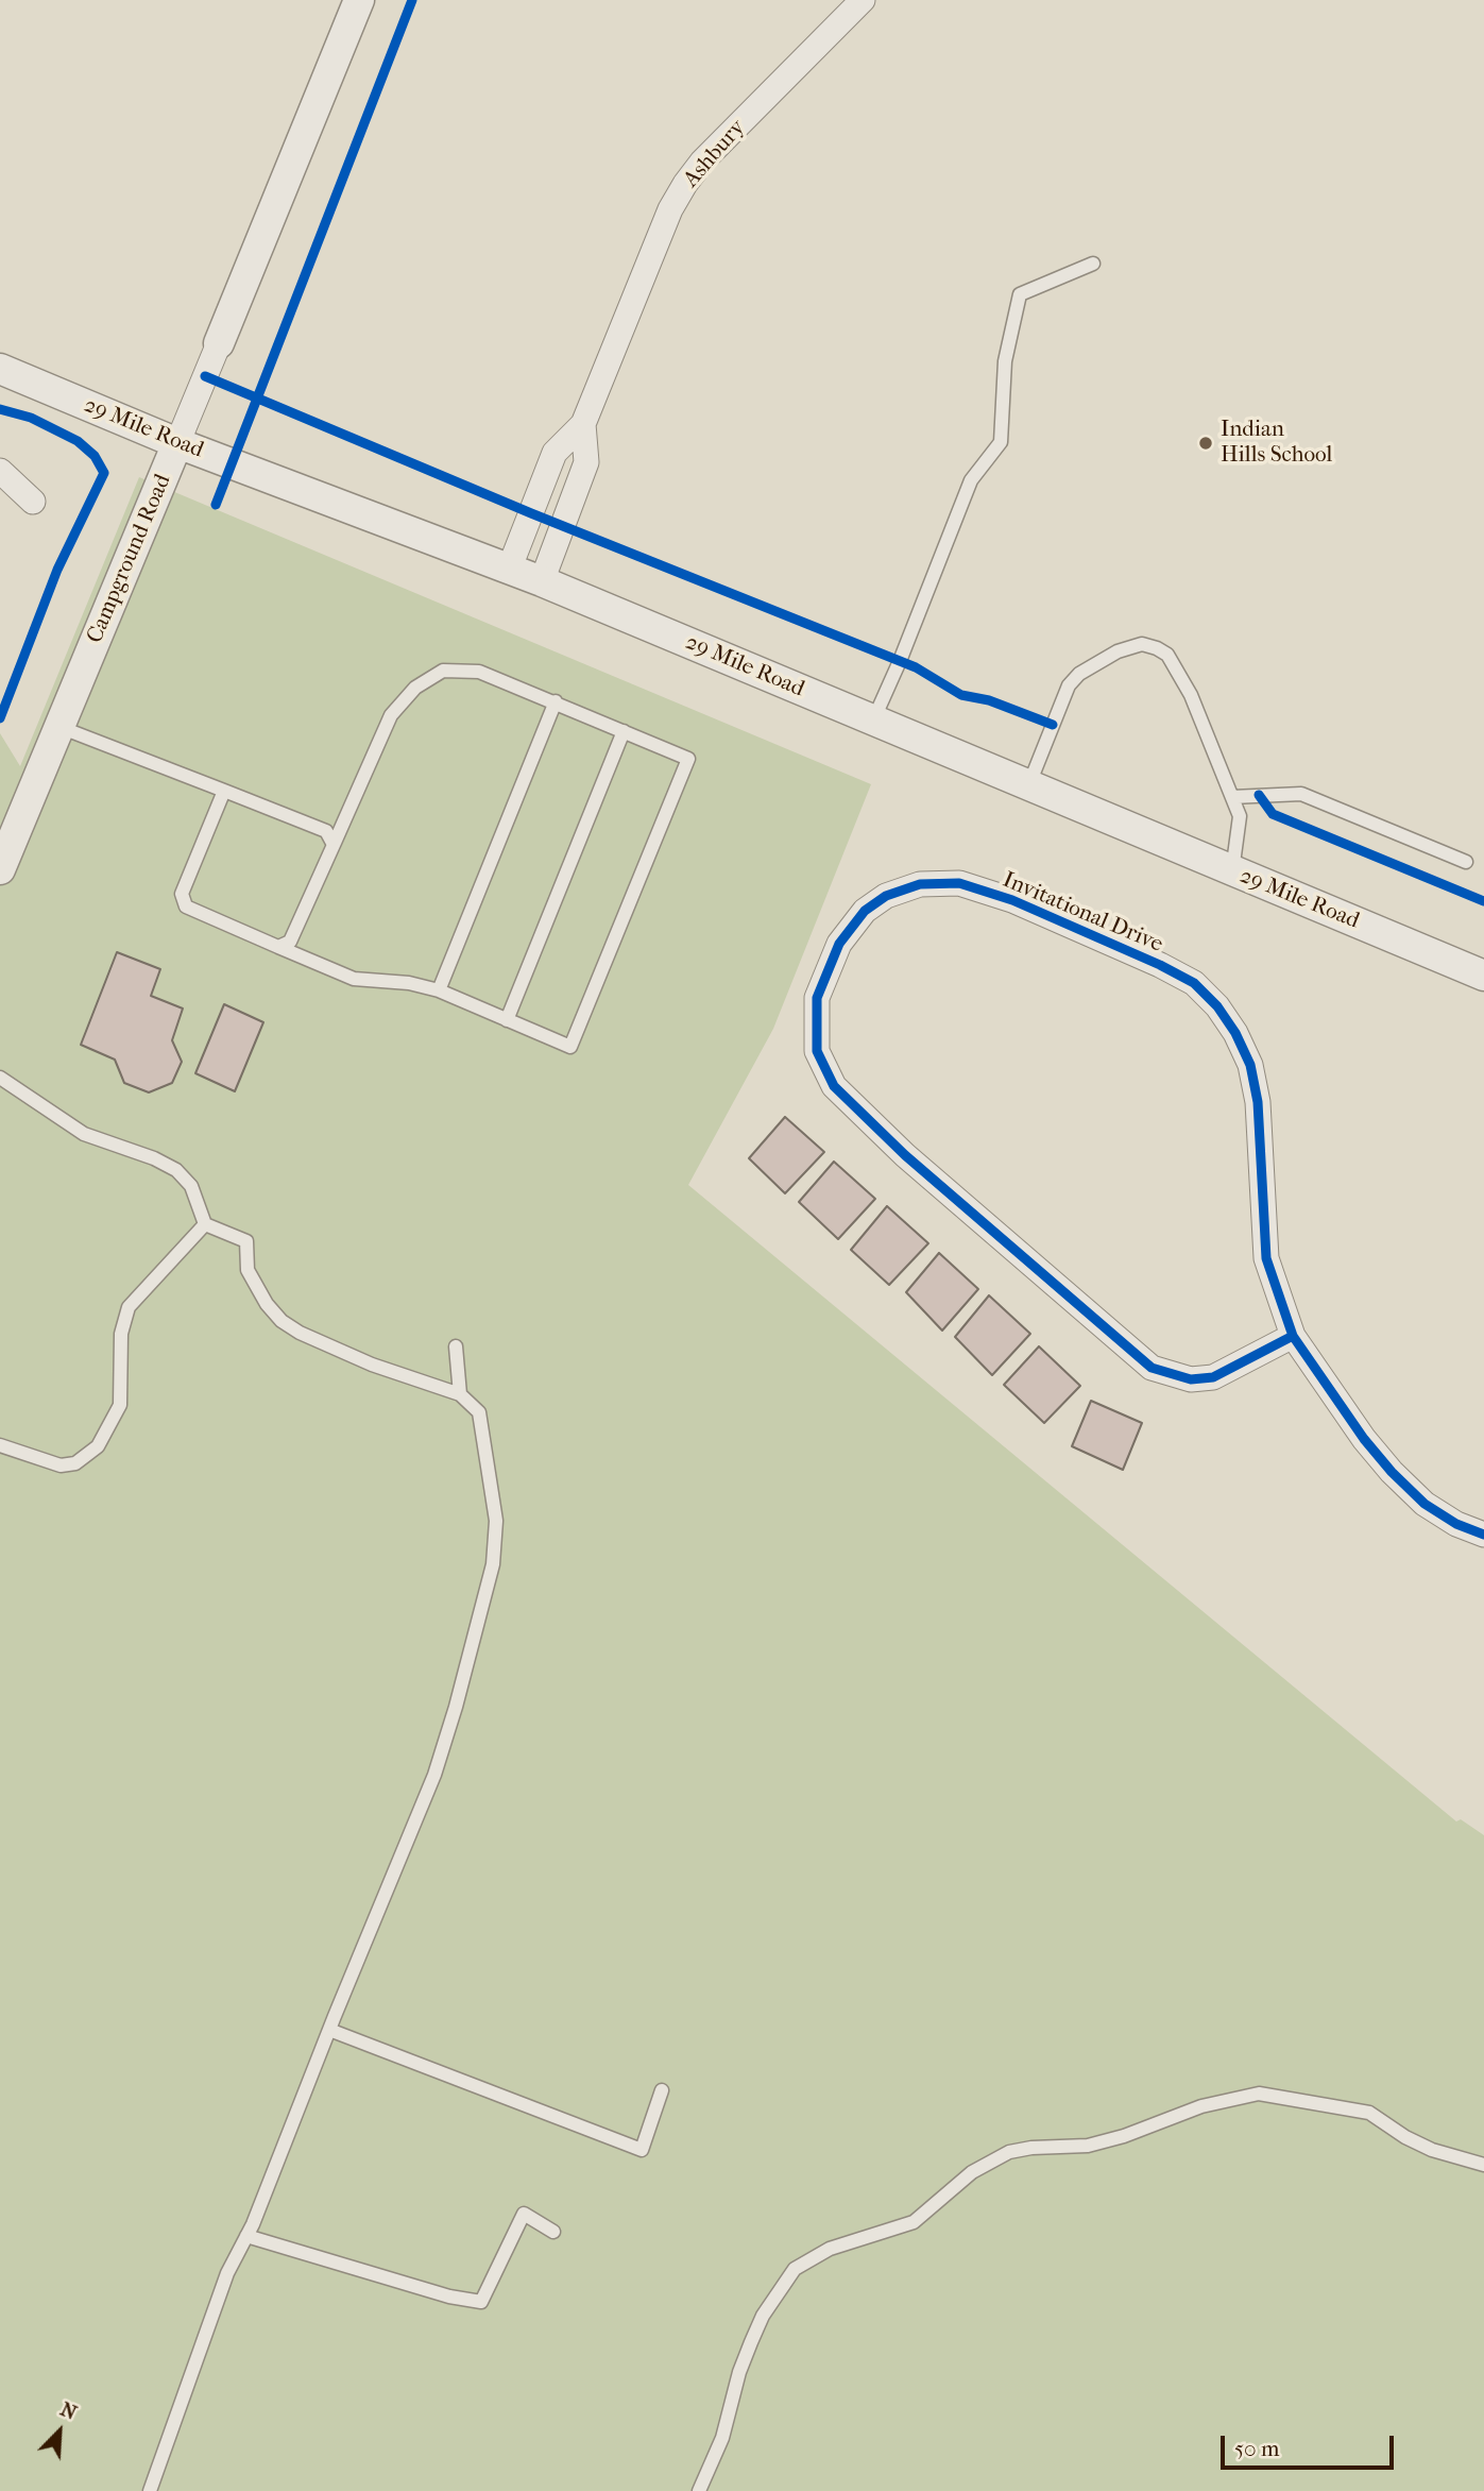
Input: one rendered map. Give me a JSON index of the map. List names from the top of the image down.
{
  "streets": {
    "street": [
      "Ashbury",
      "29 Mile Road",
      "Campground Road",
      "Invitational Drive"
    ]
  },
  "crossings": [
    ["29 Mile Road", "Campground Road"]
  ],
  "places": ["Indian Hills School"],
  "scale_bar": "50 m",
  "north": "top right"
}
